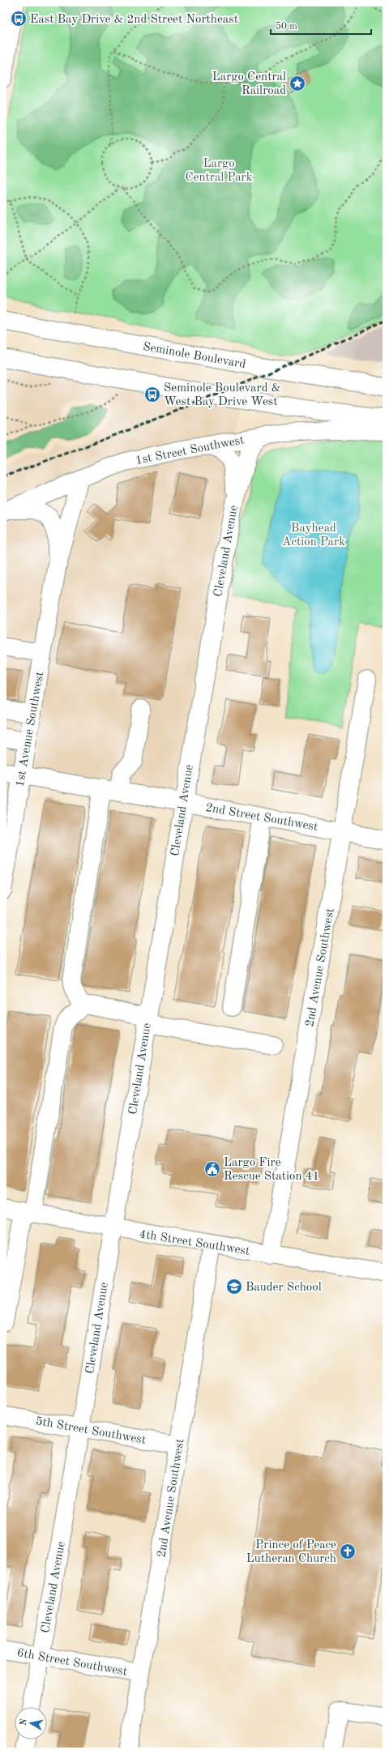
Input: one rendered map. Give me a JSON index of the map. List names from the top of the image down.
{
  "streets": {
    "street": [
      "Seminole Boulevard",
      "1st Street Southwest",
      "Cleveland Avenue",
      "1st Avenue Southwest",
      "2nd Street Southwest",
      "2nd Avenue Southwest",
      "4th Street Southwest",
      "5th Street Southwest",
      "6th Street Southwest"
    ]
  },
  "crossings": [
    ["1st Street Southwest", "Cleveland Avenue"],
    ["1st Street Southwest", "1st Avenue Southwest"],
    ["Cleveland Avenue", "2nd Street Southwest"],
    ["Cleveland Avenue", "4th Street Southwest"],
    ["Cleveland Avenue", "5th Street Southwest"],
    ["Cleveland Avenue", "6th Street Southwest"],
    ["1st Avenue Southwest", "2nd Street Southwest"],
    ["2nd Street Southwest", "2nd Avenue Southwest"],
    ["2nd Avenue Southwest", "4th Street Southwest"],
    ["2nd Avenue Southwest", "5th Street Southwest"],
    ["2nd Avenue Southwest", "6th Street Southwest"]
  ],
  "parks": ["Largo Central Park", "Bayhead Action Park"],
  "places": {
    "bus stop": ["East Bay Drive & 2nd Street Northeast", "Seminole Boulevard & West Bay Drive West"],
    "place": ["Largo Central Railroad"],
    "public building": ["Largo Fire Rescue Station 41"],
    "school or university": ["Bauder School"],
    "church": ["Prince of Peace Lutheran Church"]
  },
  "scale_bar": "50 m",
  "north": "left"
}
